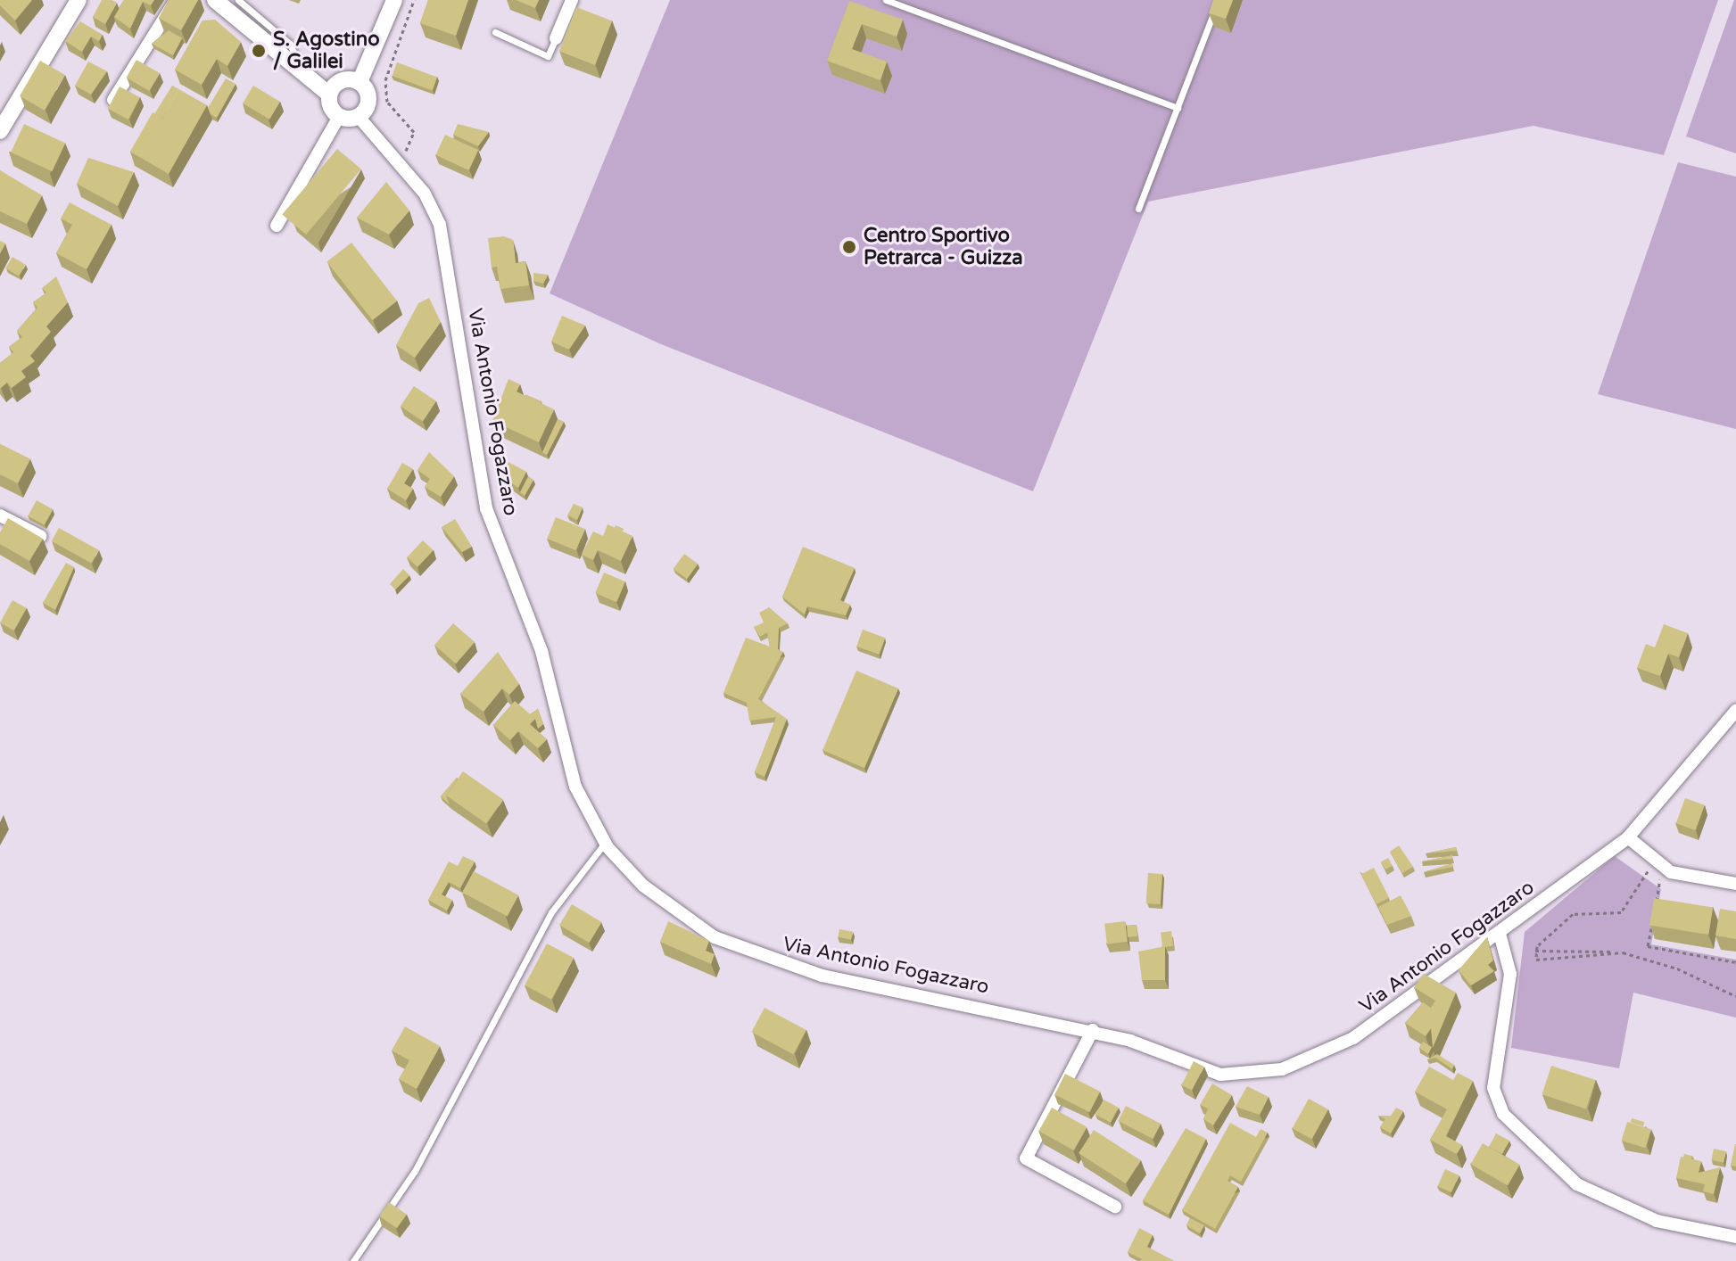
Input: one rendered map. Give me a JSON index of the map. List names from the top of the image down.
{
  "streets": {
    "street": ["Via Antonio Fogazzaro"]
  },
  "places": ["S. Agostino / Galilei", "Centro Sportivo Petrarca - Guizza"]
}
